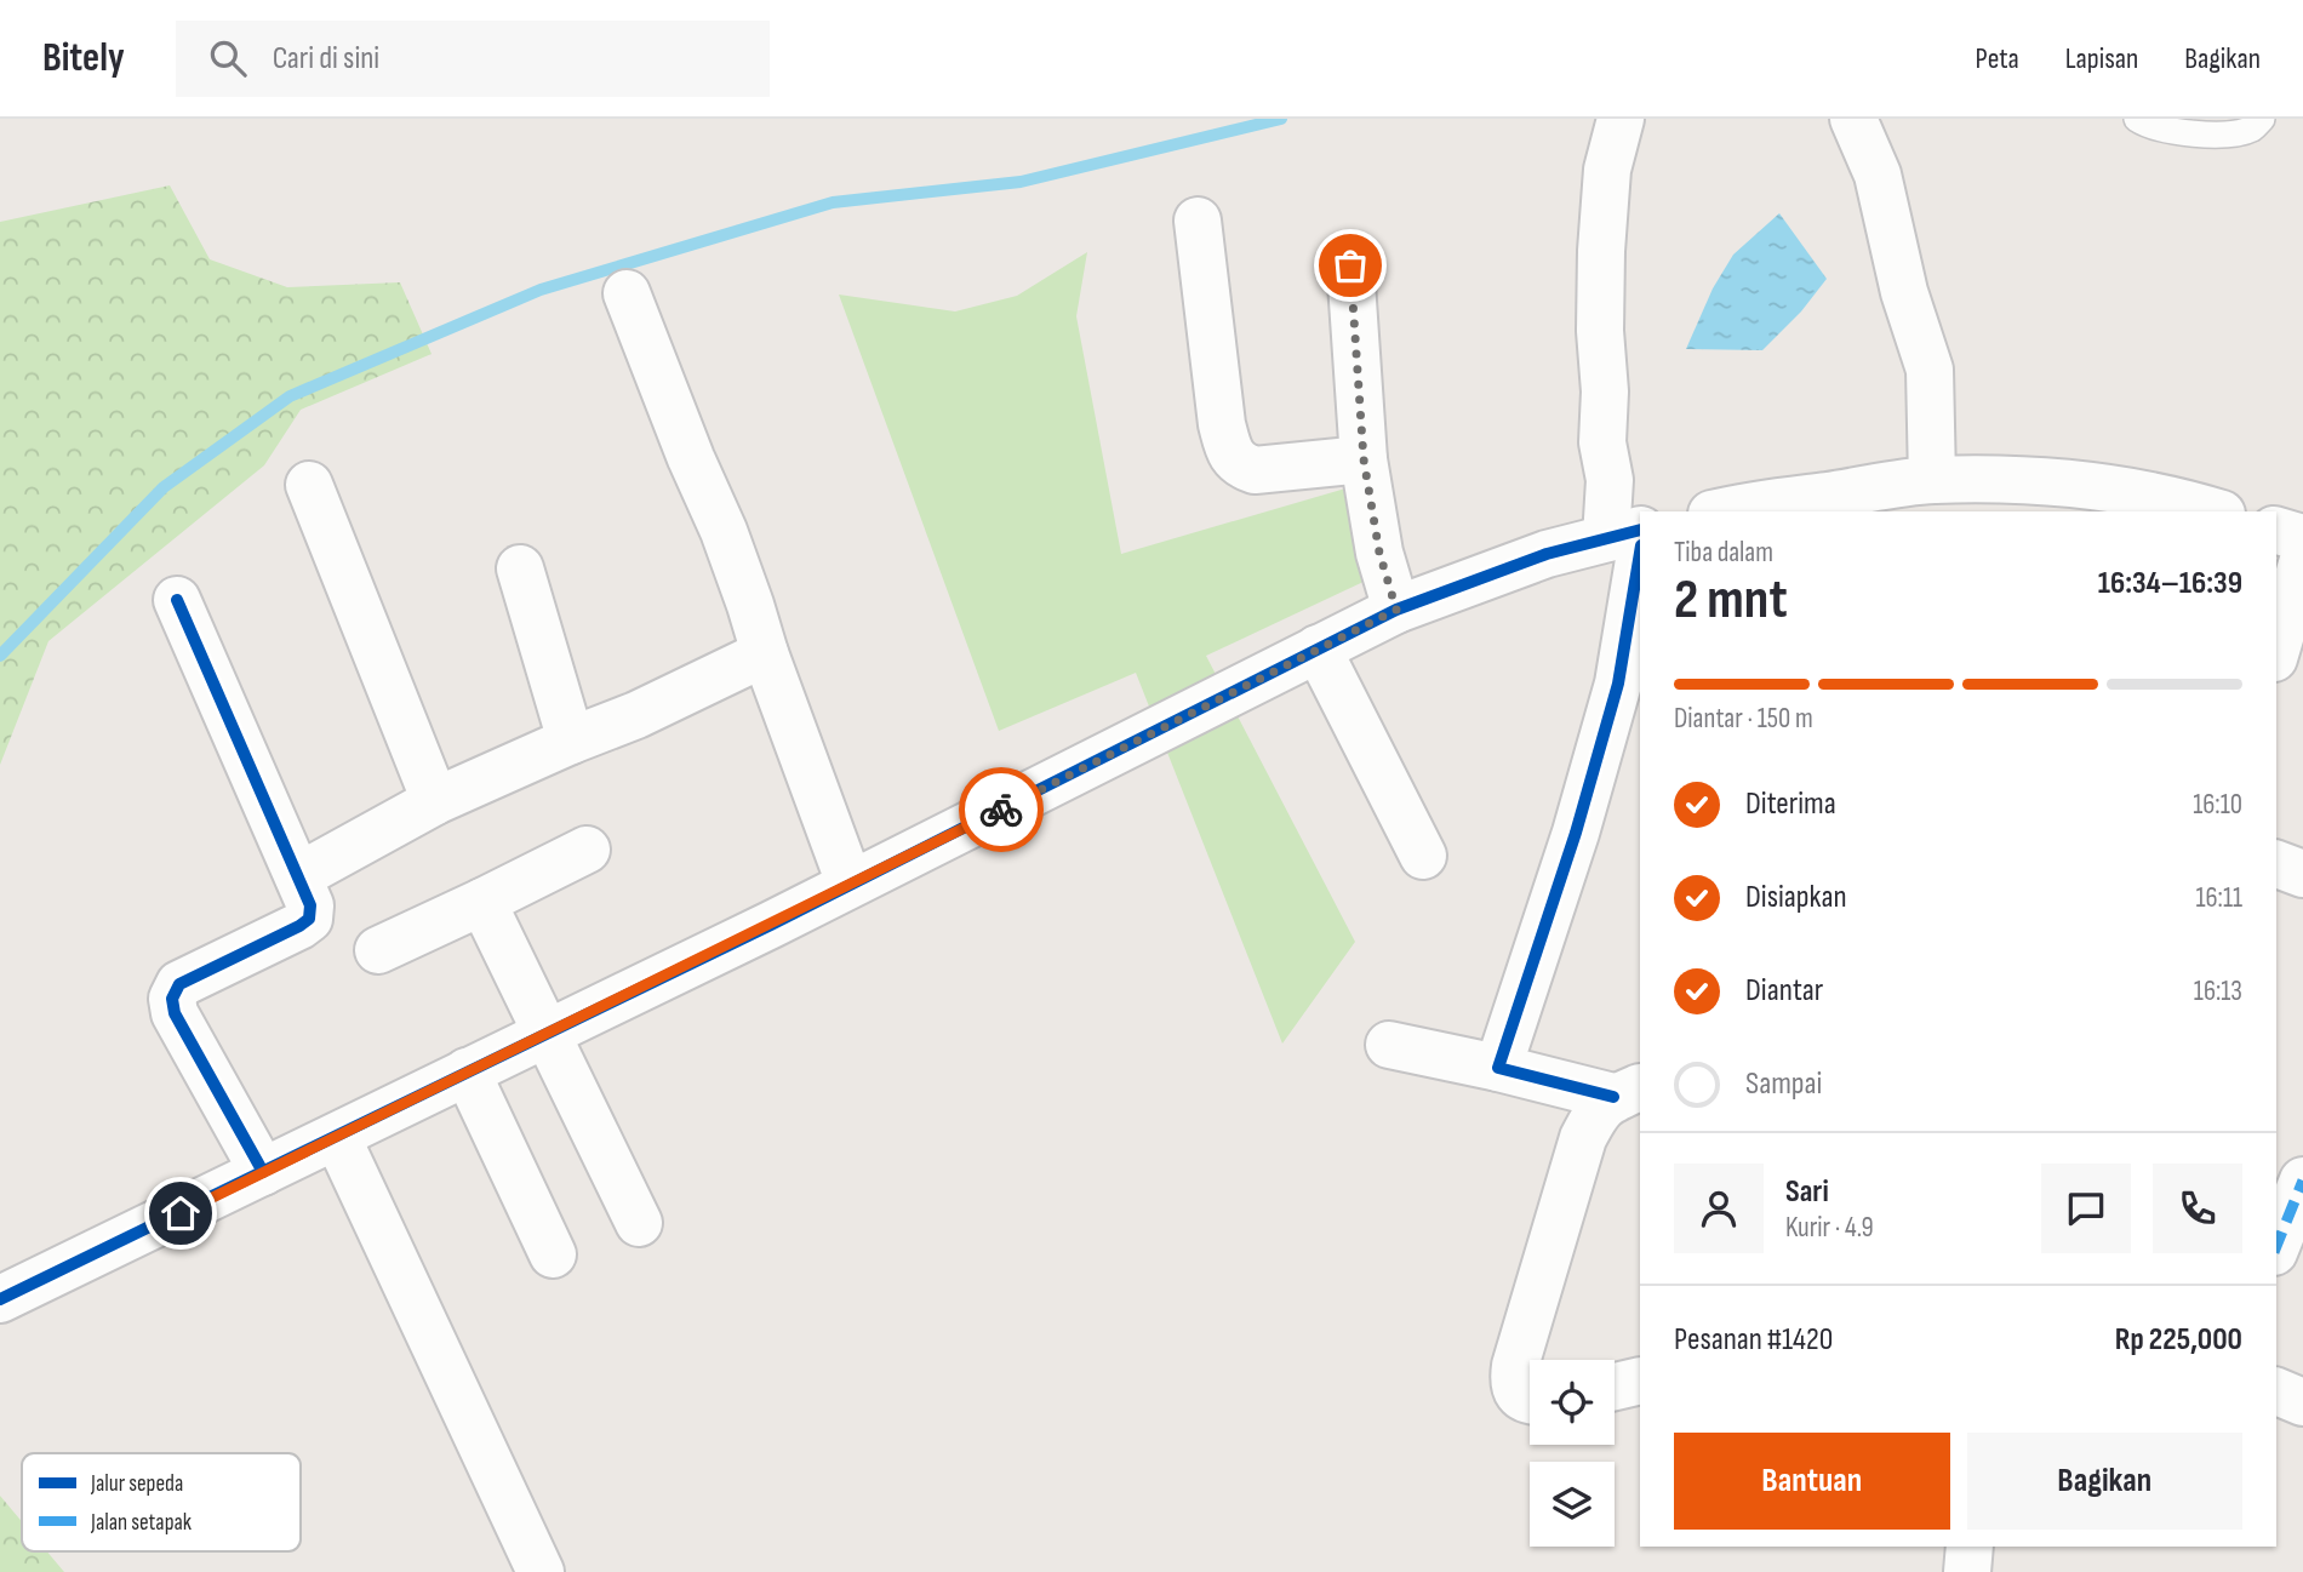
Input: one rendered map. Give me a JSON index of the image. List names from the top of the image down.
{
  "legend": ["Jalur sepeda", "Jalan setapak"],
  "page": {
    "header": "Bitely",
    "search": "Cari di sini",
    "nav": ["Peta", "Lapisan", "Bagikan"],
    "heading": ["2 mnt", "Tiba dalam", "16:34–16:39"],
    "panel": [
      "Sari",
      "Kurir · 4.9",
      "Pesanan #1420",
      "Rp 225,000"
    ],
    "bar": "Diantar · 150 m",
    "list": [
      ["Diterima", "16:10"],
      ["Disiapkan", "16:11"],
      ["Diantar", "16:13"],
      "Sampai"
    ],
    "buttons": ["Bantuan", "Bagikan"]
  }
}
